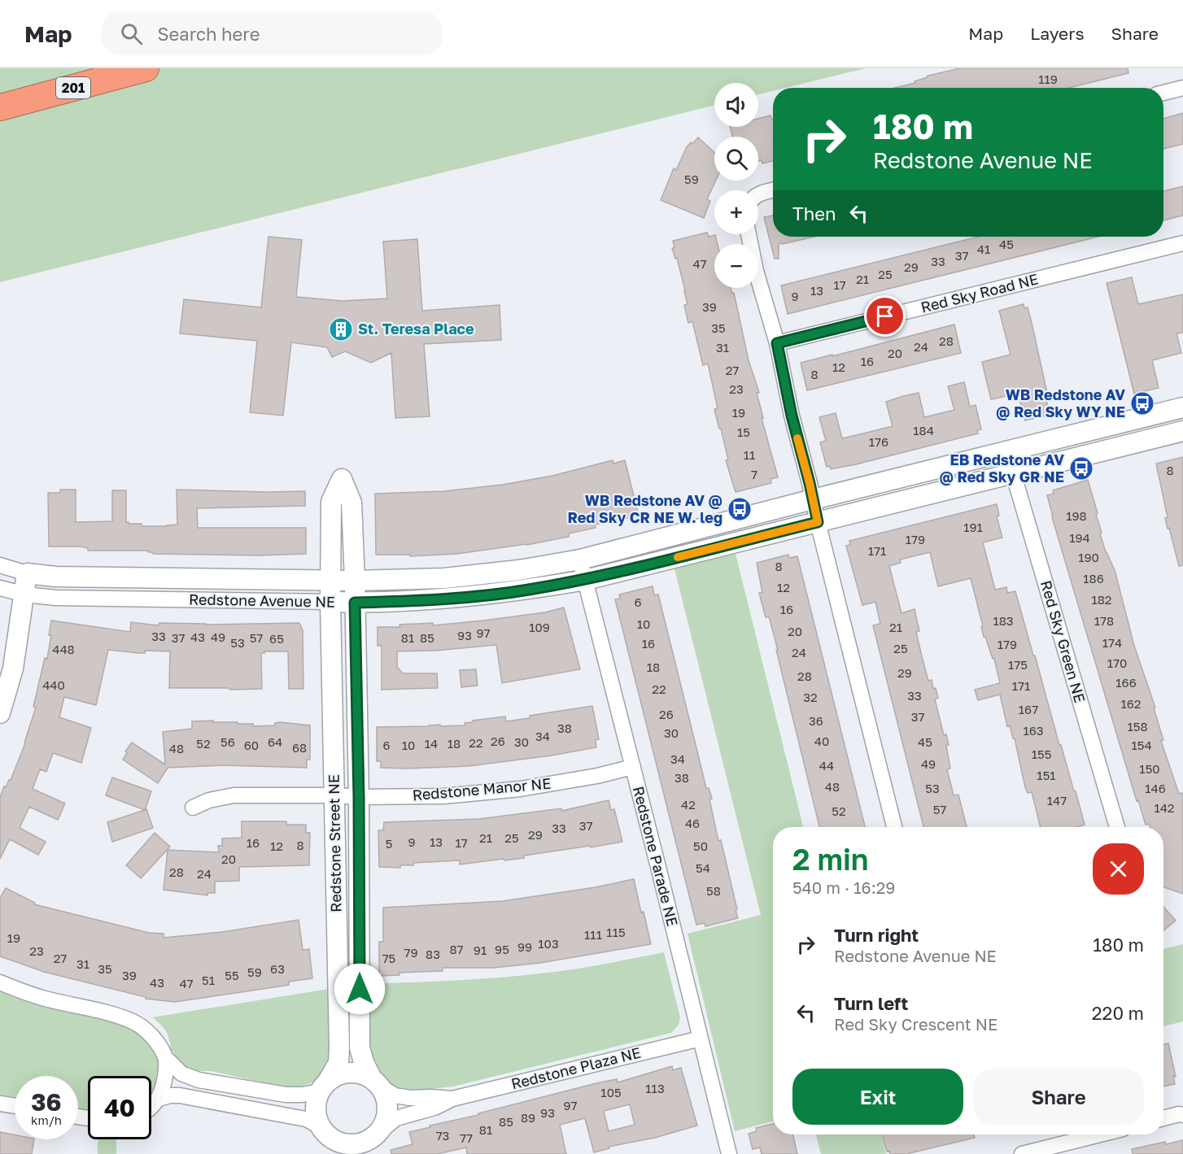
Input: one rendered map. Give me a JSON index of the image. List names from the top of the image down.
{
  "streets": {
    "highway": ["201"],
    "street": [
      "Red Sky Road NE",
      "Redstone Avenue NE",
      "Red Sky Green NE",
      "Redstone Manor NE",
      "Redstone Street NE",
      "Redstone Parade NE",
      "Redstone Plaza NE"
    ]
  },
  "crossings": [
    ["Redstone Avenue NE", "Red Sky Green NE"],
    ["Redstone Avenue NE", "Redstone Street NE"],
    ["Redstone Avenue NE", "Redstone Parade NE"],
    ["Redstone Manor NE", "Redstone Street NE"],
    ["Redstone Manor NE", "Redstone Parade NE"],
    ["Redstone Street NE", "Redstone Plaza NE"],
    ["Redstone Parade NE", "Redstone Plaza NE"]
  ],
  "places": {
    "building": ["St. Teresa Place"],
    "bus stop": ["WB Redstone AV @ Red Sky WY NE", "EB Redstone AV @ Red Sky GR NE", "WB Redstone AV @ Red Sky CR NE W. leg"]
  },
  "house_numbers": [
    "119",
    "59",
    "45",
    "41",
    "37",
    "33",
    "47",
    "29",
    "25",
    "21",
    "17",
    "13",
    "9",
    "39",
    "35",
    "28",
    "24",
    "31",
    "20",
    "16",
    "12",
    "27",
    "8",
    "23",
    "19",
    "184",
    "15",
    "176",
    "11",
    "8",
    "7",
    "198",
    "191",
    "194",
    "179",
    "171",
    "190",
    "8",
    "186",
    "12",
    "182",
    "6",
    "16",
    "183",
    "178",
    "10",
    "109",
    "21",
    "20",
    "97",
    "93",
    "33",
    "43",
    "49",
    "37",
    "57",
    "81",
    "85",
    "65",
    "53",
    "174",
    "16",
    "179",
    "25",
    "448",
    "24",
    "170",
    "175",
    "18",
    "29",
    "28",
    "166",
    "440",
    "171",
    "22",
    "33",
    "32",
    "162",
    "167",
    "26",
    "37",
    "36",
    "158",
    "38",
    "163",
    "30",
    "34",
    "26",
    "40",
    "56",
    "64",
    "30",
    "45",
    "22",
    "52",
    "14",
    "18",
    "60",
    "6",
    "10",
    "154",
    "68",
    "48",
    "155",
    "34",
    "49",
    "44",
    "150",
    "151",
    "38",
    "48",
    "53",
    "146",
    "147",
    "42",
    "142",
    "57",
    "52",
    "46",
    "37",
    "33",
    "29",
    "21",
    "25",
    "9",
    "13",
    "16",
    "17",
    "5",
    "8",
    "12",
    "50",
    "20",
    "54",
    "28",
    "24",
    "58",
    "115",
    "111",
    "19",
    "103",
    "99",
    "87",
    "95",
    "91",
    "23",
    "79",
    "83",
    "27",
    "75",
    "31",
    "35",
    "63",
    "59",
    "39",
    "55",
    "51",
    "43",
    "47",
    "113",
    "105",
    "97",
    "93",
    "89",
    "85",
    "81",
    "73",
    "77"
  ],
  "page": {
    "header": "Map",
    "search": "Search here",
    "nav": ["Map", "Layers", "Share"],
    "map_buttons": ["+", "−"],
    "turn": ["180 m", "Redstone Avenue NE"],
    "then": "Then",
    "heading": ["2 min", "540 m · 16:29"],
    "list": [
      {
        "name": "Turn right",
        "note": "Redstone Avenue NE",
        "value": "180 m"
      },
      {
        "name": "Turn left",
        "note": "Red Sky Crescent NE",
        "value": "220 m"
      }
    ],
    "buttons": ["Exit", "Share"],
    "speed": "36 km/h",
    "limit": "40"
  }
}
